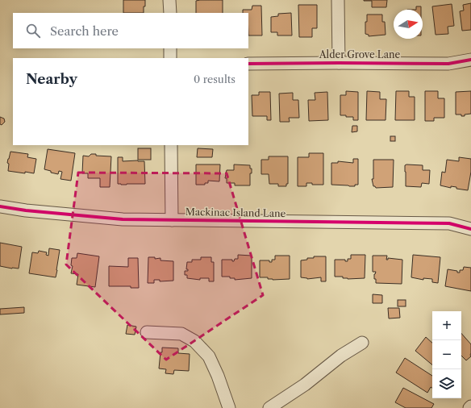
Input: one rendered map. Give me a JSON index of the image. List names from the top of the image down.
{
  "streets": {
    "street": ["Alder Grove Lane", "Mackinac Island Lane"]
  },
  "north": "right",
  "page": {
    "search": "Search here",
    "heading": ["Nearby", "0 results"],
    "map_buttons": ["+", "−"]
  }
}
